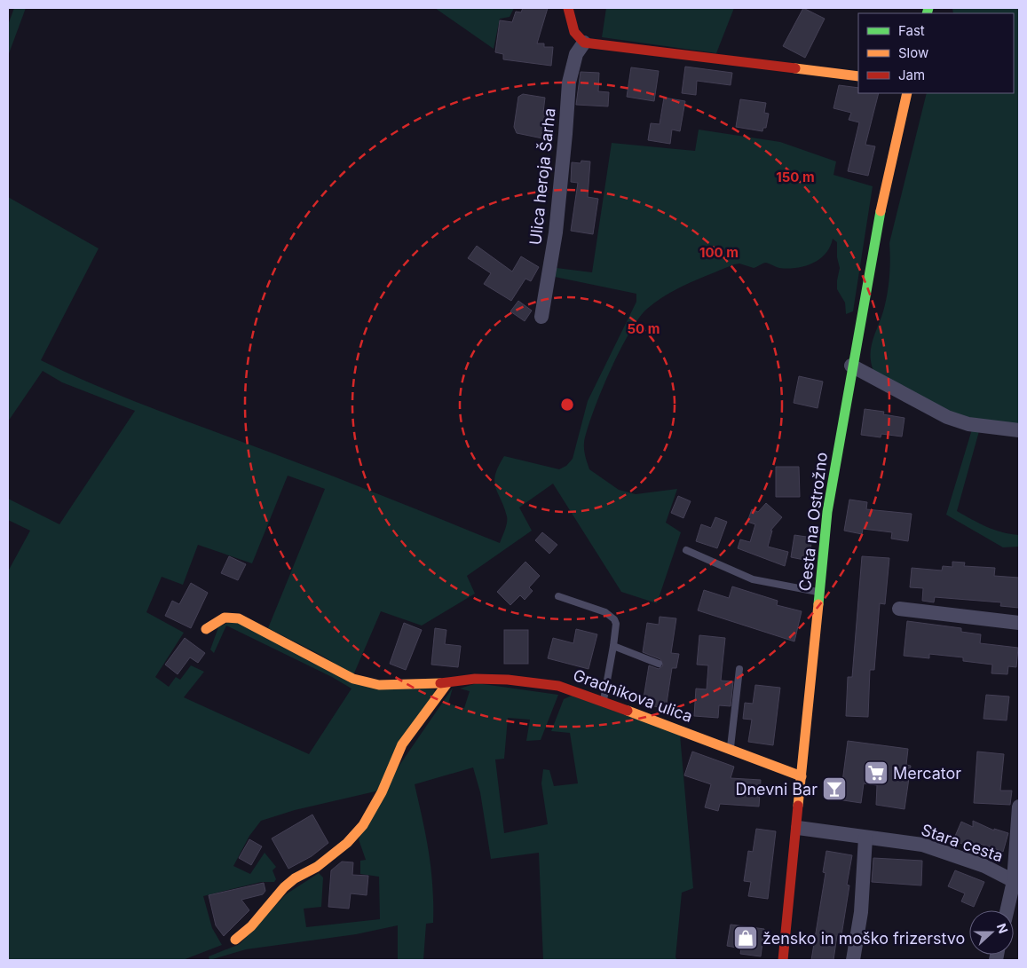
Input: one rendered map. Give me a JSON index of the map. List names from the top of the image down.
{
  "streets": {
    "street": [
      "Ulica heroja Šarha",
      "Cesta na Ostrožno",
      "Gradnikova ulica",
      "Stara cesta"
    ]
  },
  "crossings": [
    ["Cesta na Ostrožno", "Gradnikova ulica"],
    ["Cesta na Ostrožno", "Stara cesta"]
  ],
  "places": {
    "supermarket": ["Mercator"],
    "bar": ["Dnevni Bar"],
    "shop": ["žensko in moško frizerstvo"]
  },
  "legend": ["Fast", "Slow", "Jam"],
  "north": "right",
  "rings": ["150 m", "100 m", "50 m"]
}
